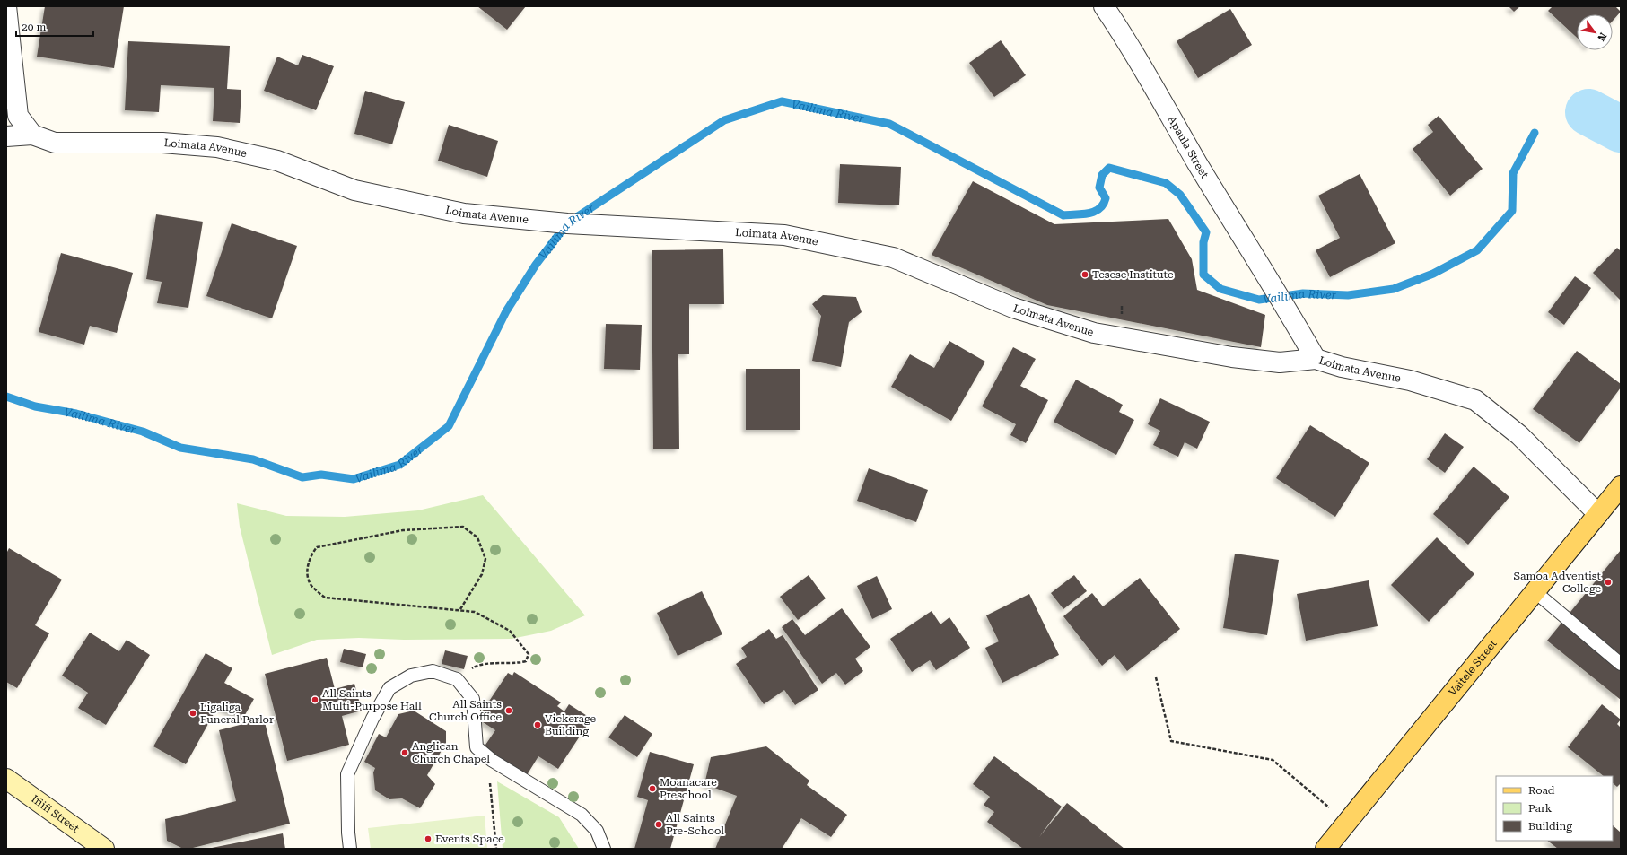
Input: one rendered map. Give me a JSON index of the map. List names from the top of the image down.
{
  "streets": {
    "main road": ["Vaitele Street", "Ifiifi Street"],
    "street": ["Apaula Street", "Loimata Avenue"]
  },
  "crossings": [
    ["Apaula Street", "Loimata Avenue"],
    ["Loimata Avenue", "Vaitele Street"]
  ],
  "water": ["Vailima River"],
  "places": [
    "Tesese Institute",
    "Samoa Adventist College",
    "All Saints Multi-Purpose Hall",
    "All Saints Church Office",
    "Ligaliga Funeral Parlor",
    "Vickerage Building",
    "Anglican Church Chapel",
    "Moanacare Preschool",
    "All Saints Pre-School",
    "Events Space"
  ],
  "legend": ["Road", "Park", "Building"],
  "scale_bar": "20 m",
  "north": "bottom right"
}
